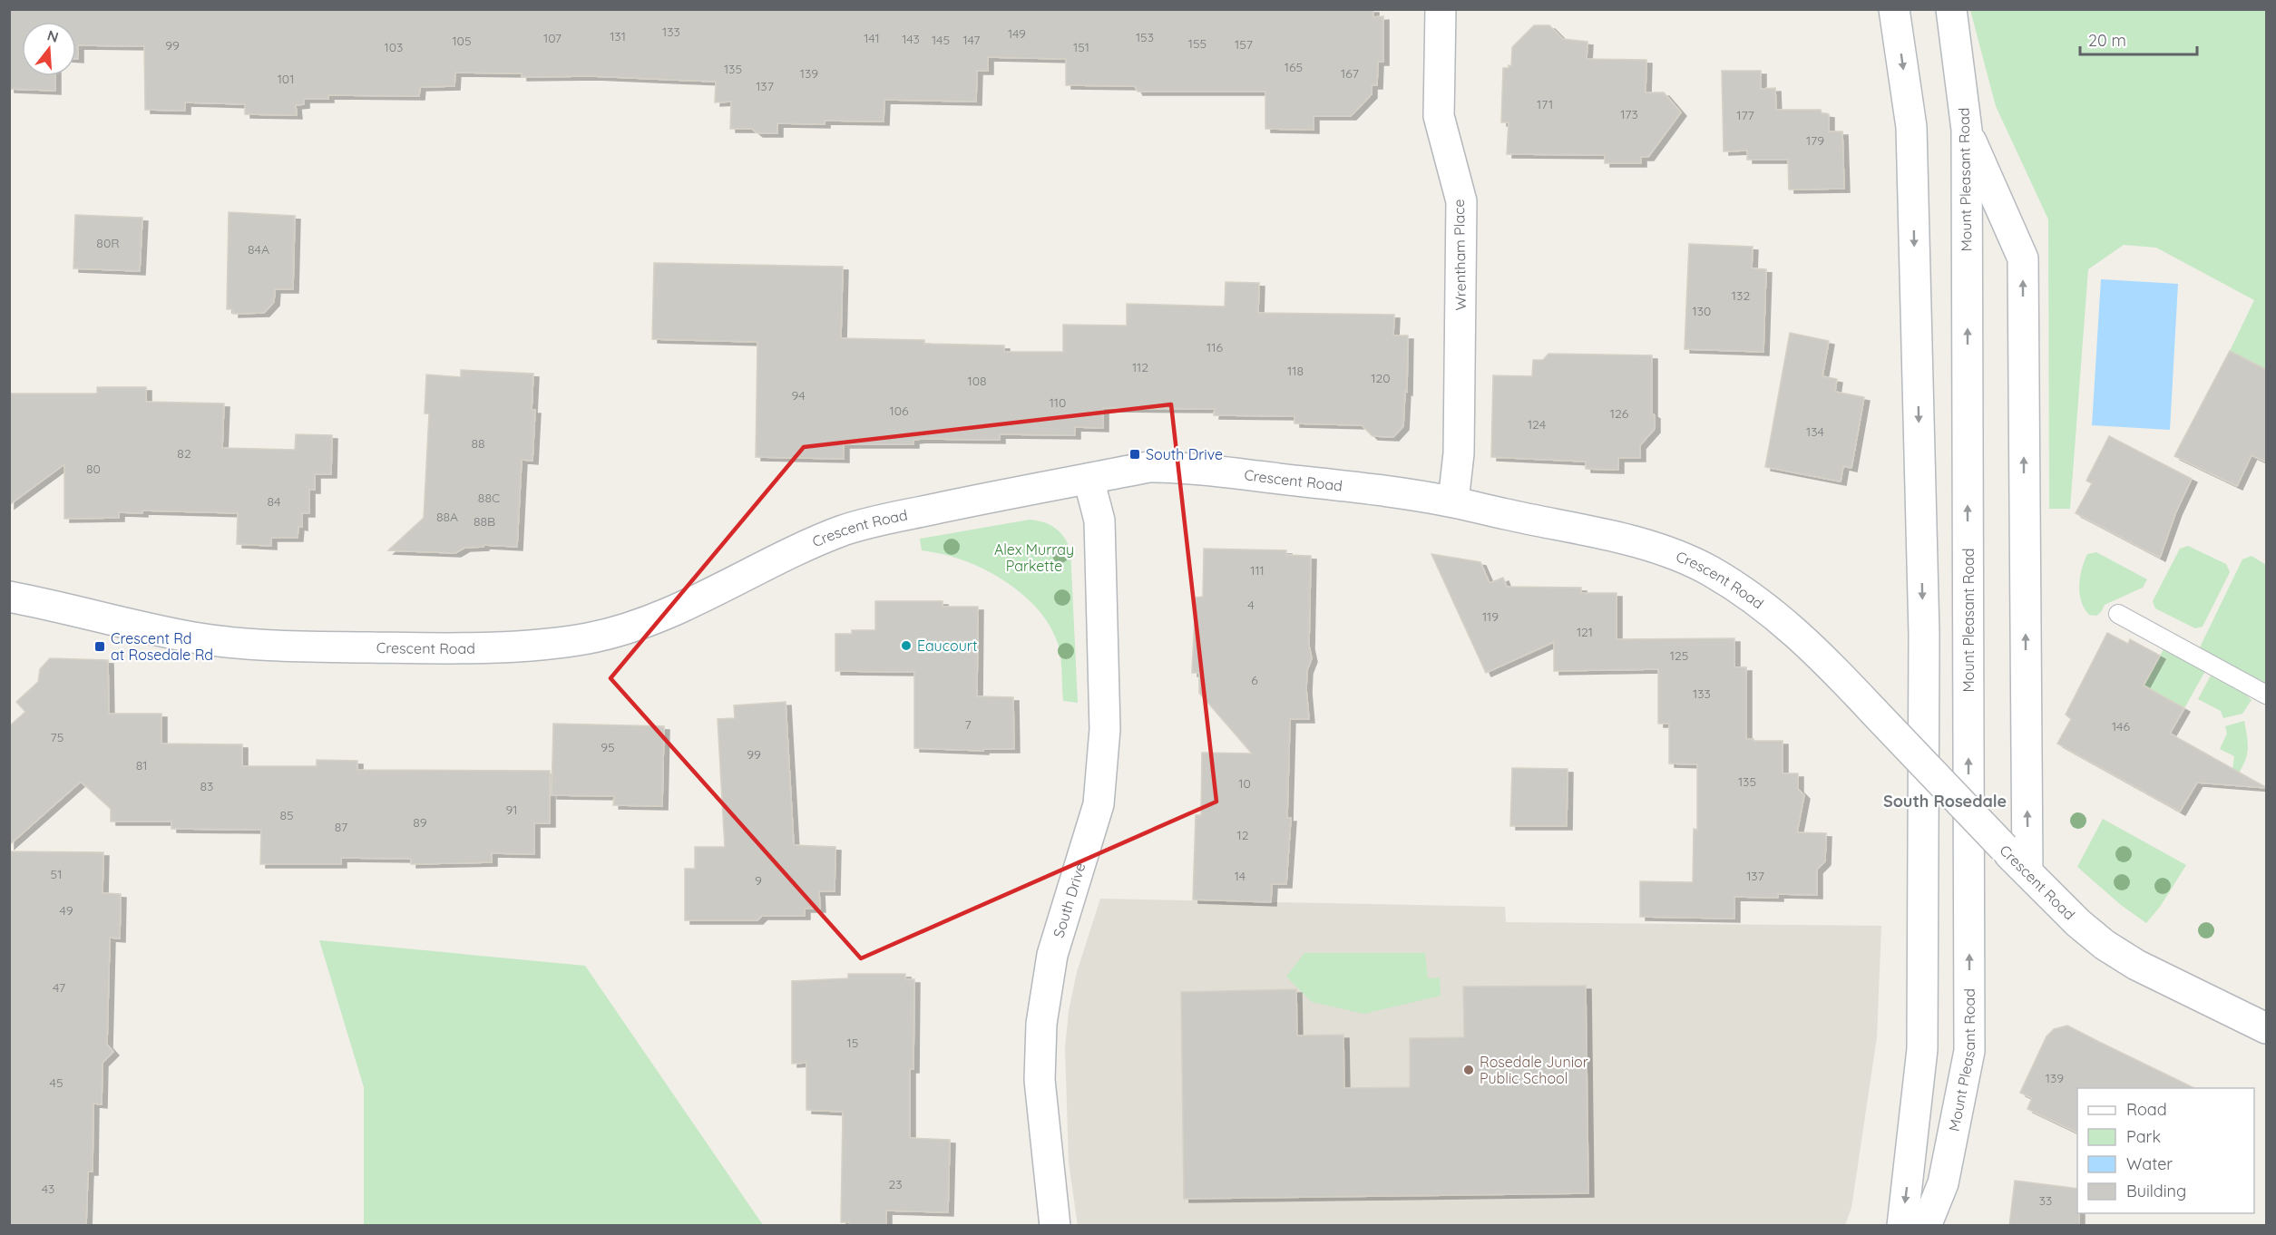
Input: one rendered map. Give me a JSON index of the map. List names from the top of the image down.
{
  "streets": {
    "street": [
      "Mount Pleasant Road",
      "Wrentham Place",
      "Crescent Road",
      "South Drive"
    ]
  },
  "crossings": [
    ["Wrentham Place", "Crescent Road"],
    ["Crescent Road", "South Drive"]
  ],
  "districts": ["South Rosedale"],
  "parks": ["Alex Murray Parkette"],
  "places": {
    "transit": ["South Drive", "Crescent Rd at Rosedale Rd"],
    "other": ["Eaucourt", "Rosedale Junior Public School"]
  },
  "house_numbers": [
    "133",
    "149",
    "131",
    "153",
    "107",
    "141",
    "143",
    "145",
    "147",
    "105",
    "155",
    "157",
    "99",
    "103",
    "151",
    "165",
    "135",
    "139",
    "167",
    "101",
    "137",
    "171",
    "173",
    "177",
    "179",
    "80R",
    "84A",
    "132",
    "130",
    "116",
    "112",
    "118",
    "120",
    "108",
    "94",
    "110",
    "106",
    "126",
    "124",
    "134",
    "88",
    "82",
    "80",
    "88C",
    "84",
    "88A",
    "88B",
    "111",
    "4",
    "119",
    "121",
    "125",
    "6",
    "133",
    "7",
    "146",
    "75",
    "95",
    "99",
    "81",
    "135",
    "10",
    "83",
    "91",
    "85",
    "89",
    "87",
    "12",
    "51",
    "14",
    "137",
    "9",
    "49",
    "47",
    "15",
    "139",
    "45",
    "23",
    "43",
    "33"
  ],
  "legend": [
    "Road",
    "Park",
    "Water",
    "Building"
  ],
  "scale_bar": "20 m",
  "north": "top"
}
